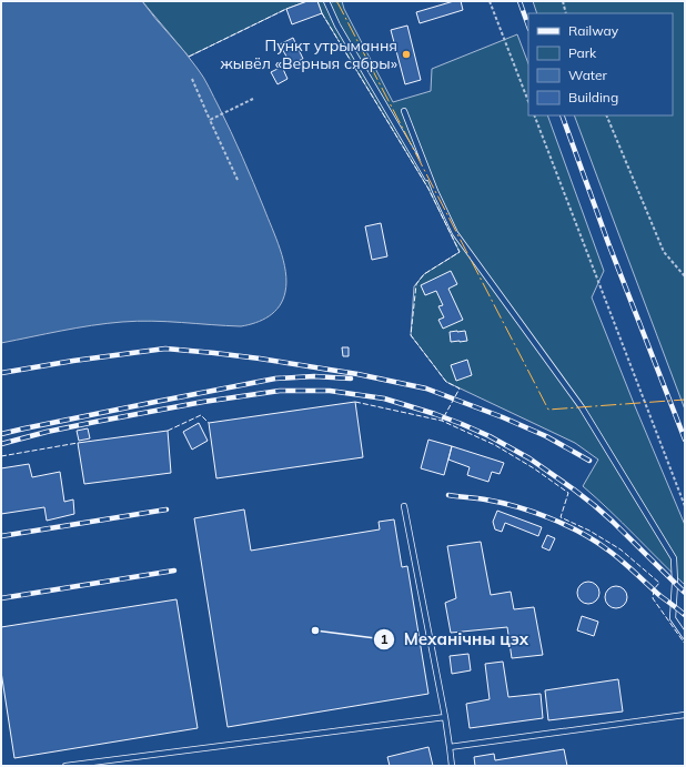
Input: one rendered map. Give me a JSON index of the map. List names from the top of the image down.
{
  "places": ["Пункт утрымання жывёл «Верныя сябры»", "Механічны цэх"],
  "legend": [
    "Railway",
    "Park",
    "Water",
    "Building"
  ]
}
